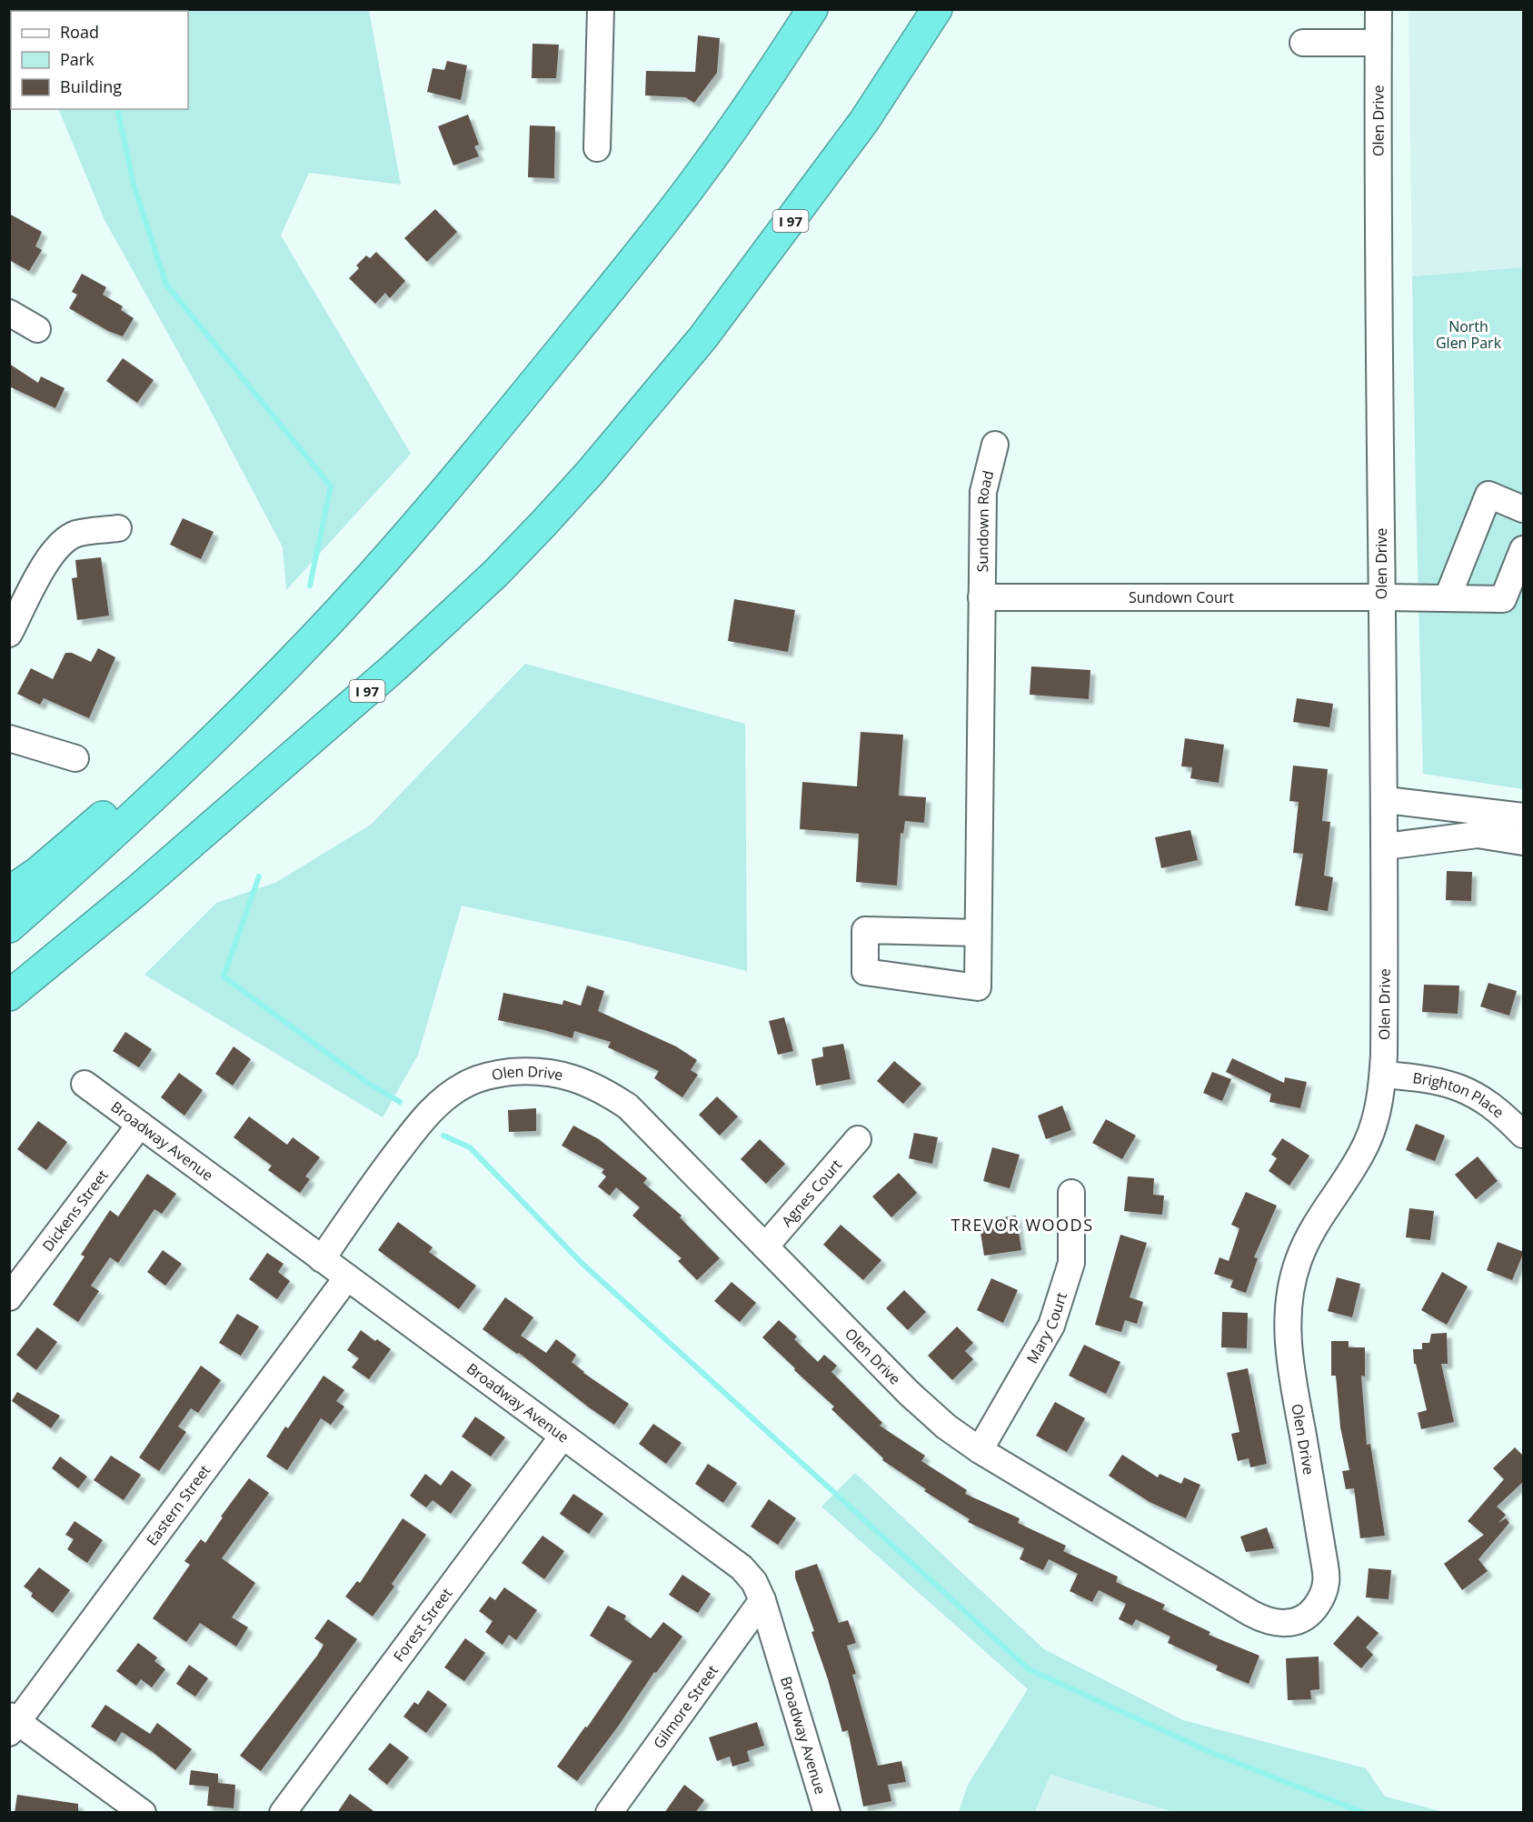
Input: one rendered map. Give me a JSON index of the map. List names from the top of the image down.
{
  "streets": {
    "highway": ["I 97"],
    "street": [
      "Olen Drive",
      "Sundown Road",
      "Sundown Court",
      "Brighton Place",
      "Broadway Avenue",
      "Agnes Court",
      "Dickens Street",
      "Mary Court",
      "Eastern Street",
      "Forest Street",
      "Gilmore Street"
    ]
  },
  "crossings": [
    ["Olen Drive", "Sundown Court"],
    ["Olen Drive", "Brighton Place"],
    ["Olen Drive", "Broadway Avenue"],
    ["Olen Drive", "Agnes Court"],
    ["Olen Drive", "Mary Court"],
    ["Sundown Road", "Sundown Court"],
    ["Broadway Avenue", "Dickens Street"],
    ["Broadway Avenue", "Eastern Street"],
    ["Broadway Avenue", "Forest Street"],
    ["Broadway Avenue", "Gilmore Street"]
  ],
  "districts": ["TREVOR WOODS"],
  "parks": ["North Glen Park"],
  "legend": ["Road", "Park", "Building"]
}
